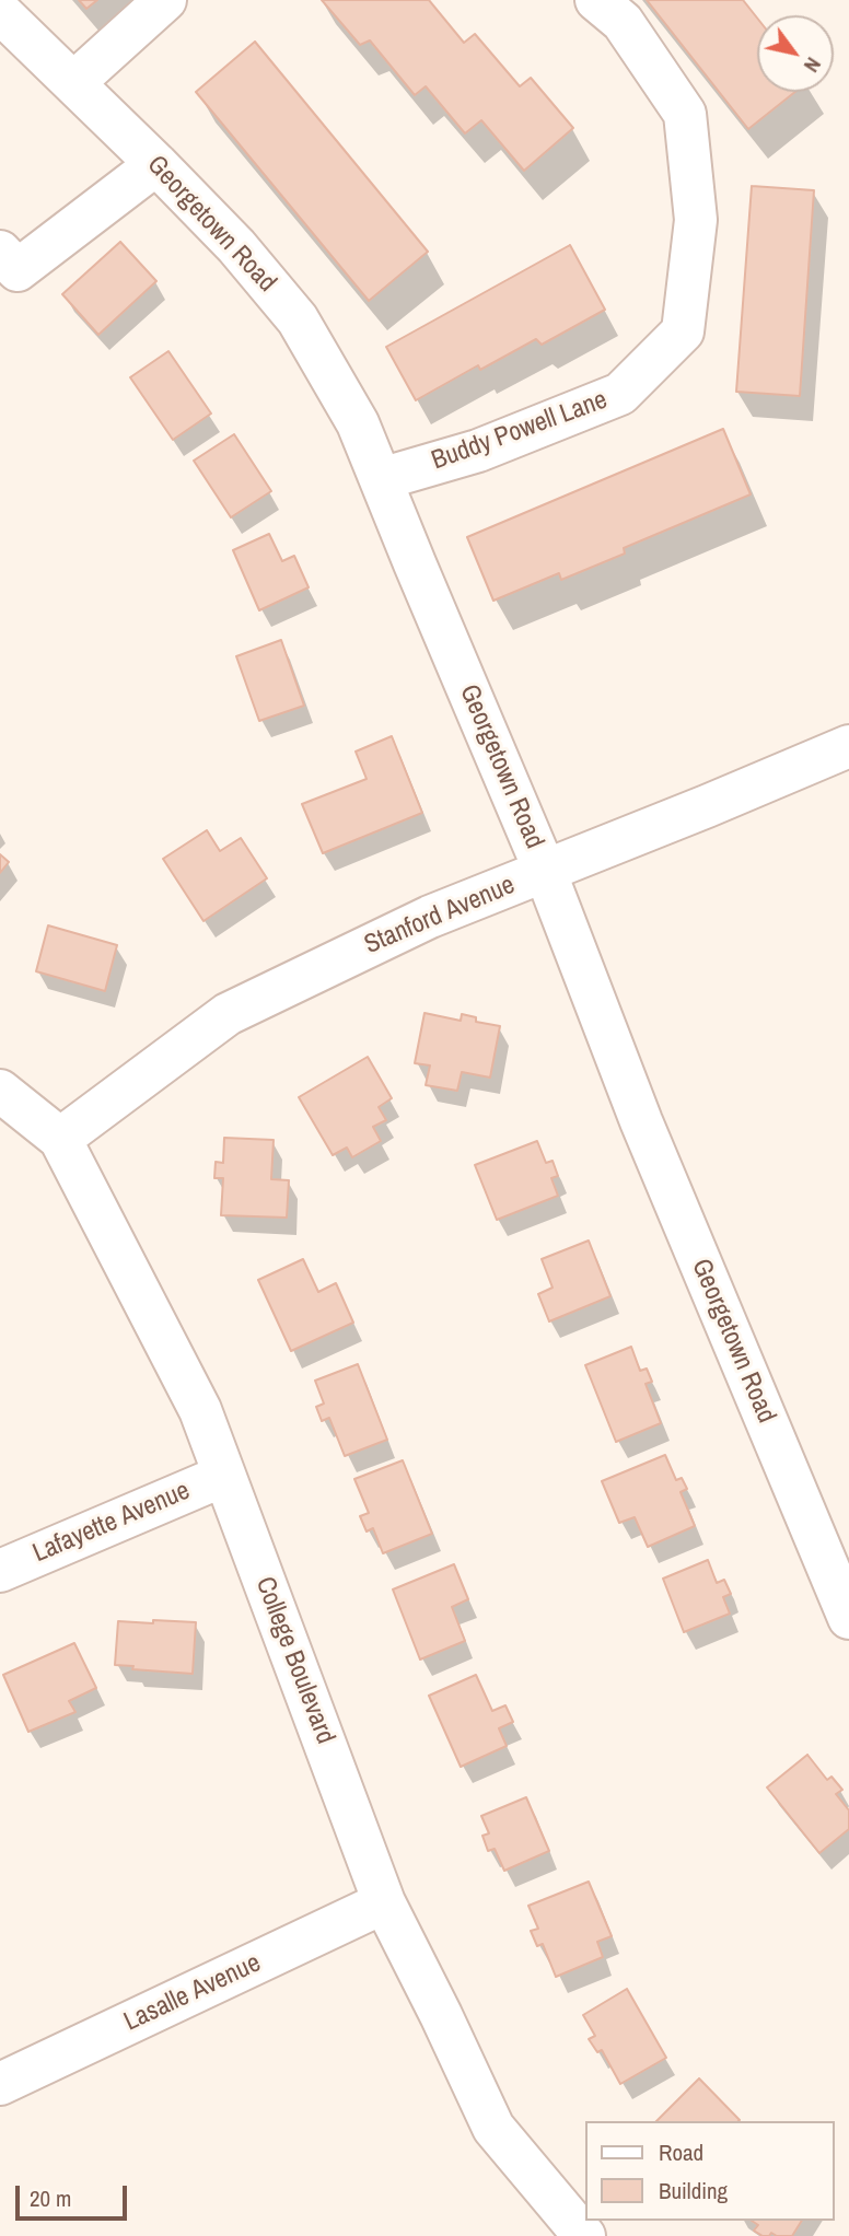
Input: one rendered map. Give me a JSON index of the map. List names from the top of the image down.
{
  "streets": {
    "street": [
      "Georgetown Road",
      "Buddy Powell Lane",
      "Stanford Avenue",
      "Lafayette Avenue",
      "College Boulevard",
      "Lasalle Avenue"
    ]
  },
  "crossings": [
    ["Georgetown Road", "Buddy Powell Lane"],
    ["Georgetown Road", "Stanford Avenue"],
    ["Stanford Avenue", "College Boulevard"],
    ["Lafayette Avenue", "College Boulevard"],
    ["College Boulevard", "Lasalle Avenue"]
  ],
  "legend": ["Road", "Building"],
  "scale_bar": "20 m",
  "north": "bottom right"
}
